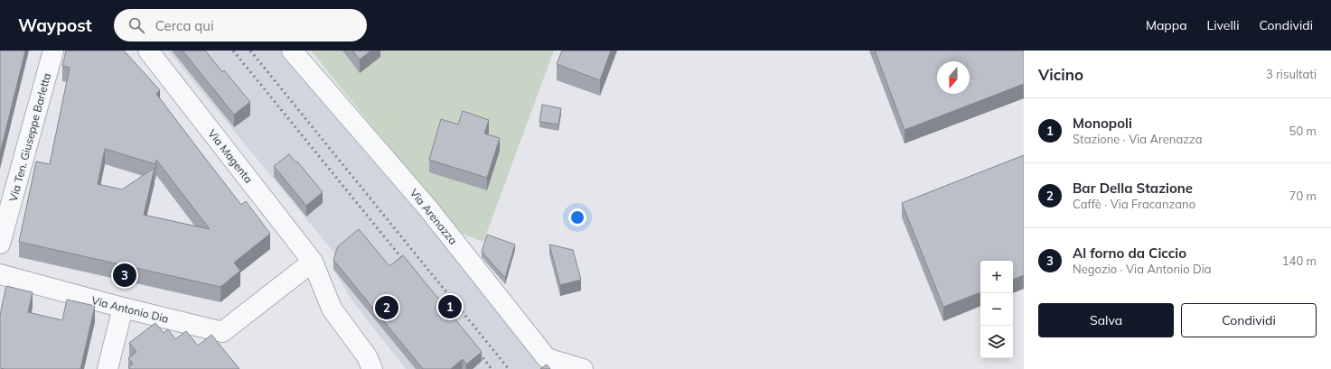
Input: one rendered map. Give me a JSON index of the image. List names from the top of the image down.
{
  "streets": {
    "street": [
      "Via Ten. Giuseppe Barletta",
      "Via Magenta",
      "Via Arenazza",
      "Via Antonio Dia"
    ]
  },
  "crossings": [
    ["Via Magenta", "Via Antonio Dia"]
  ],
  "north": "bottom",
  "page": {
    "header": "Waypost",
    "search": "Cerca qui",
    "nav": ["Mappa", "Livelli", "Condividi"],
    "heading": ["Vicino", "3 risultati"],
    "list": [
      {
        "mark": "1",
        "name": "Monopoli",
        "note": "Stazione · Via Arenazza",
        "value": "50 m"
      },
      {
        "mark": "2",
        "name": "Bar Della Stazione",
        "note": "Caffè · Via Fracanzano",
        "value": "70 m"
      },
      {
        "mark": "3",
        "name": "Al forno da Ciccio",
        "note": "Negozio · Via Antonio Dia",
        "value": "140 m"
      }
    ],
    "map_buttons": ["+", "−"],
    "pins": ["3", "1", "2"],
    "buttons": ["Salva", "Condividi"]
  }
}
